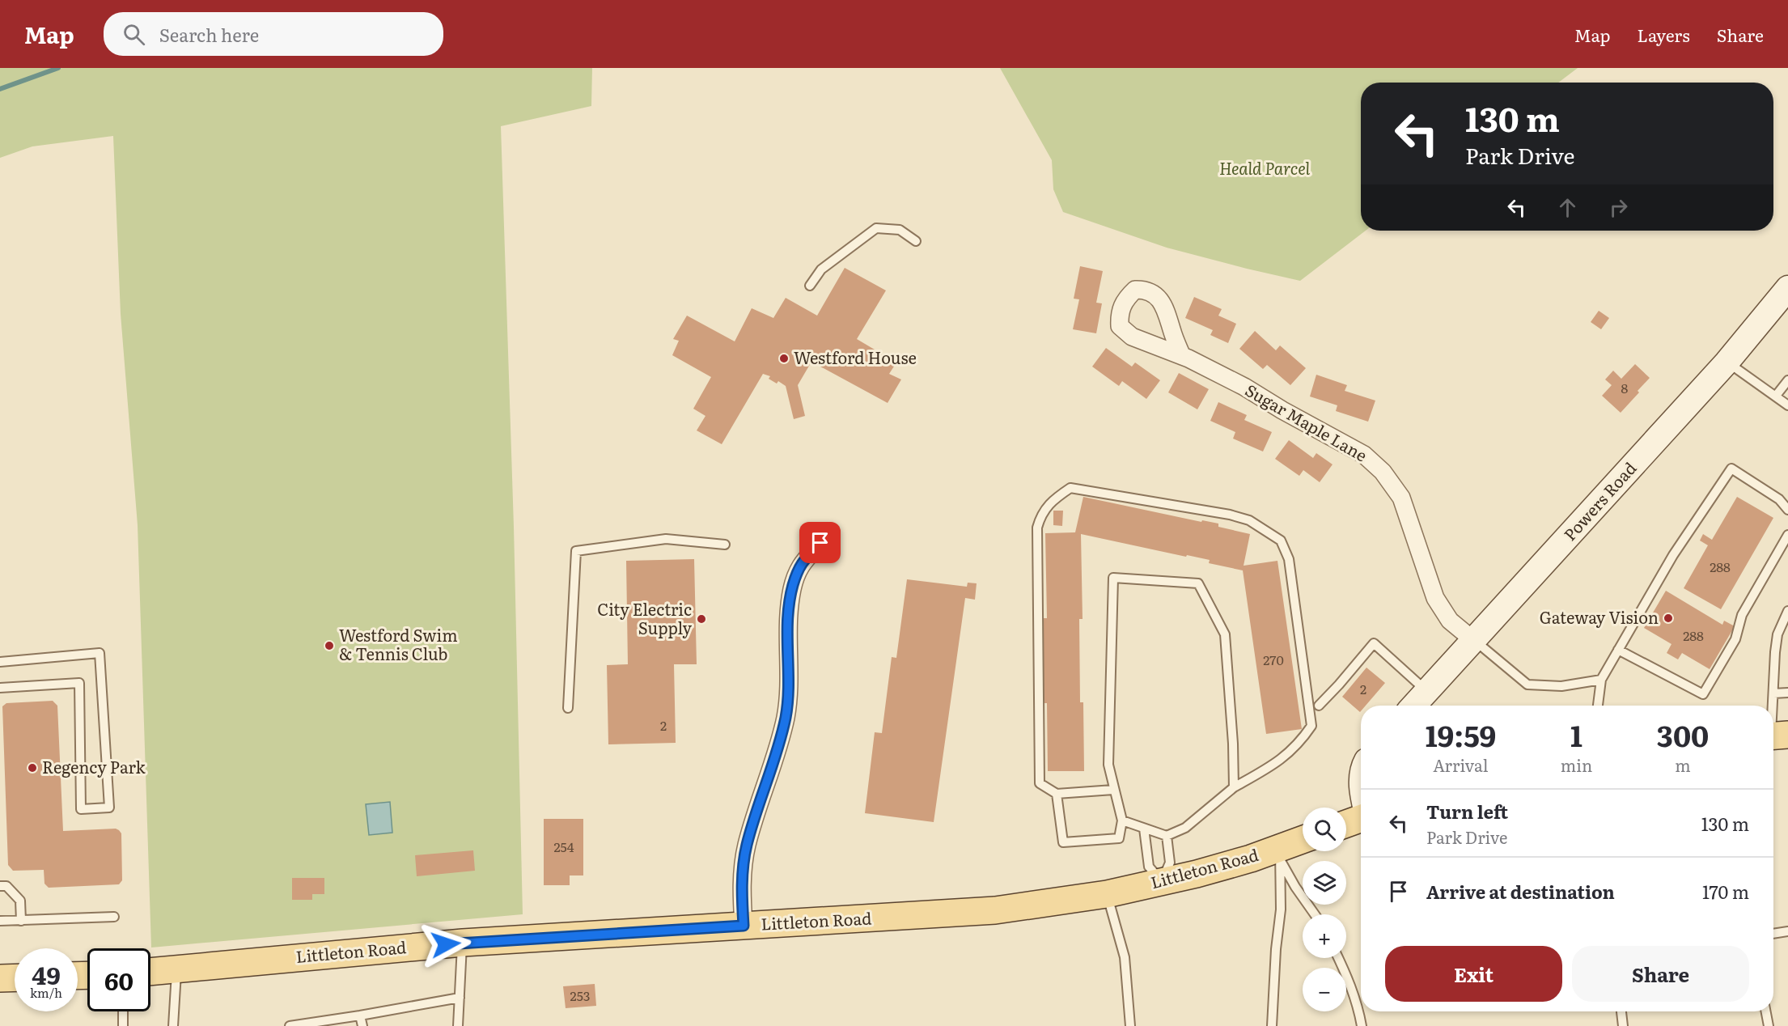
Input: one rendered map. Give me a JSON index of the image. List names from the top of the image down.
{
  "streets": {
    "main road": ["Powers Road", "Littleton Road"],
    "street": ["Sugar Maple Lane"]
  },
  "crossings": [
    ["Sugar Maple Lane", "Powers Road"]
  ],
  "parks": ["Heald Parcel"],
  "places": [
    "Westford House",
    "Gateway Vision",
    "City Electric Supply",
    "Westford Swim & Tennis Club",
    "Regency Park"
  ],
  "house_numbers": [
    "8",
    "288",
    "288",
    "270",
    "2",
    "2",
    "254",
    "253"
  ],
  "page": {
    "header": "Map",
    "search": "Search here",
    "nav": ["Map", "Layers", "Share"],
    "turn": ["130 m", "Park Drive"],
    "eta": [
      "19:59",
      "Arrival",
      "1",
      "min",
      "300",
      "m"
    ],
    "list": [
      {
        "name": "Turn left",
        "note": "Park Drive",
        "value": "130 m"
      },
      {
        "name": "Arrive at destination",
        "value": "170 m"
      }
    ],
    "map_buttons": ["+", "−"],
    "buttons": ["Exit", "Share"],
    "speed": "49 km/h",
    "limit": "60"
  }
}
